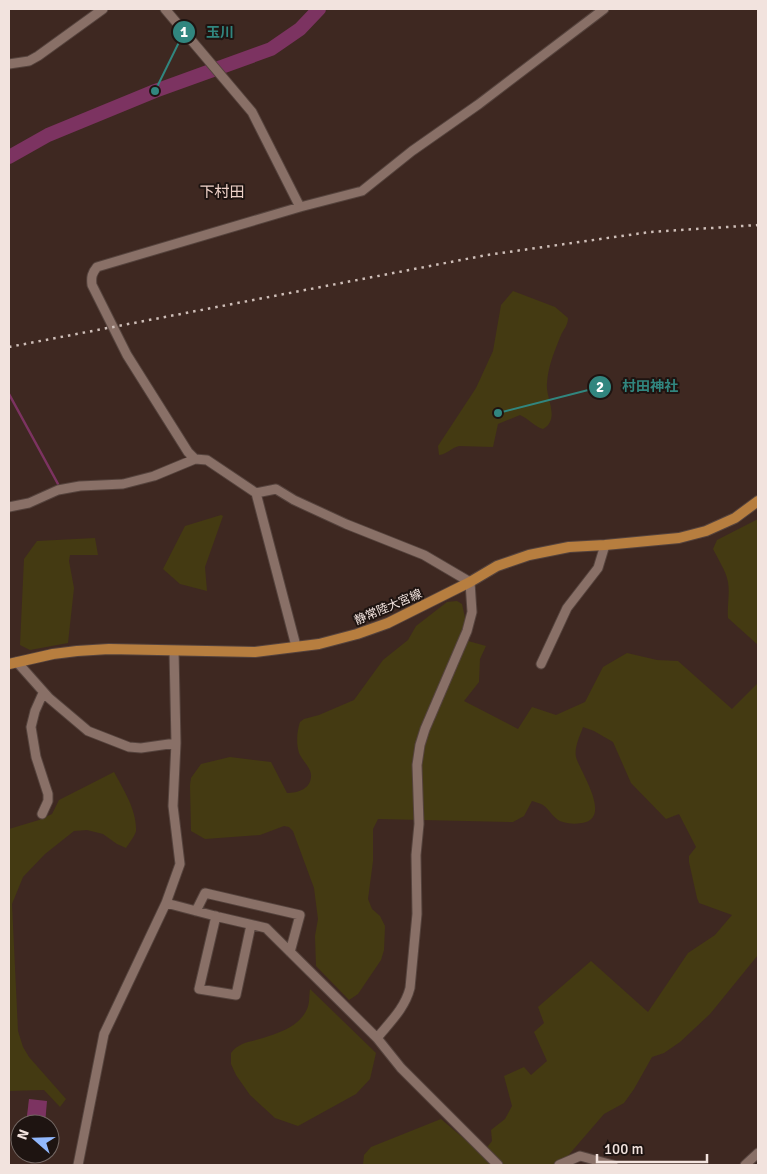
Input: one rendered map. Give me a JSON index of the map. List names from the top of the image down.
{
  "streets": {
    "main road": ["静常陸大宮線"]
  },
  "districts": ["下村田"],
  "places": ["玉川", "村田神社"],
  "scale_bar": "100 m",
  "north": "left"
}
